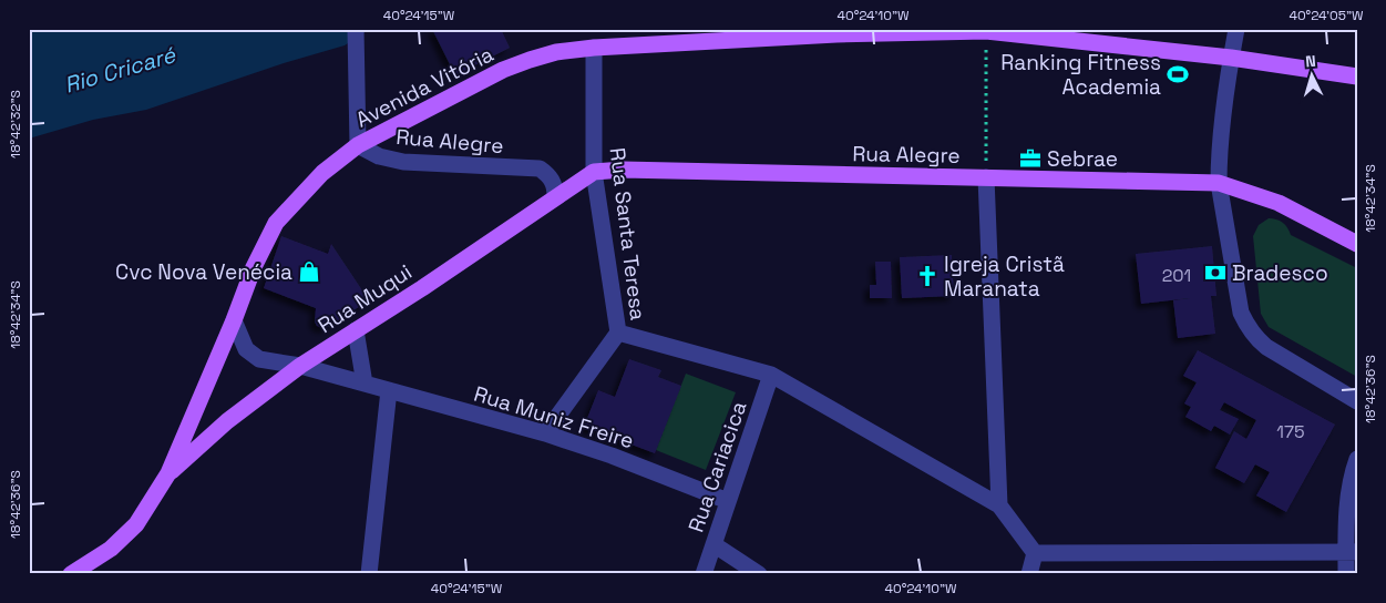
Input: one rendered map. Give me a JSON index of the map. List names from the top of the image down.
{
  "streets": {
    "main road": ["Avenida Vitória", "Rua Alegre", "Rua Muqui"],
    "street": ["Rua Santa Teresa", "Rua Muniz Freire", "Rua Cariacica"]
  },
  "crossings": [
    ["Avenida Vitória", "Rua Alegre"],
    ["Avenida Vitória", "Rua Santa Teresa"],
    ["Avenida Vitória", "Rua Muqui"],
    ["Avenida Vitória", "Rua Muniz Freire"],
    ["Rua Alegre", "Rua Santa Teresa"],
    ["Rua Alegre", "Rua Muqui"],
    ["Rua Santa Teresa", "Rua Muqui"],
    ["Rua Santa Teresa", "Rua Muniz Freire"],
    ["Rua Muqui", "Rua Muniz Freire"],
    ["Rua Muniz Freire", "Rua Cariacica"]
  ],
  "water": ["Rio Cricaré"],
  "places": {
    "sports": ["Ranking Fitness Academia"],
    "office": ["Sebrae"],
    "shop": ["Cvc Nova Venécia"],
    "bank": ["Bradesco"],
    "church": ["Igreja Cristã Maranata"]
  },
  "house_numbers": ["201", "175"],
  "north": "top",
  "coordinates": [
    "40°24'15\"W",
    "40°24'10\"W",
    "40°24'05\"W",
    "18°42'32\"S",
    "18°42'34\"S",
    "18°42'36\"S"
  ]
}
